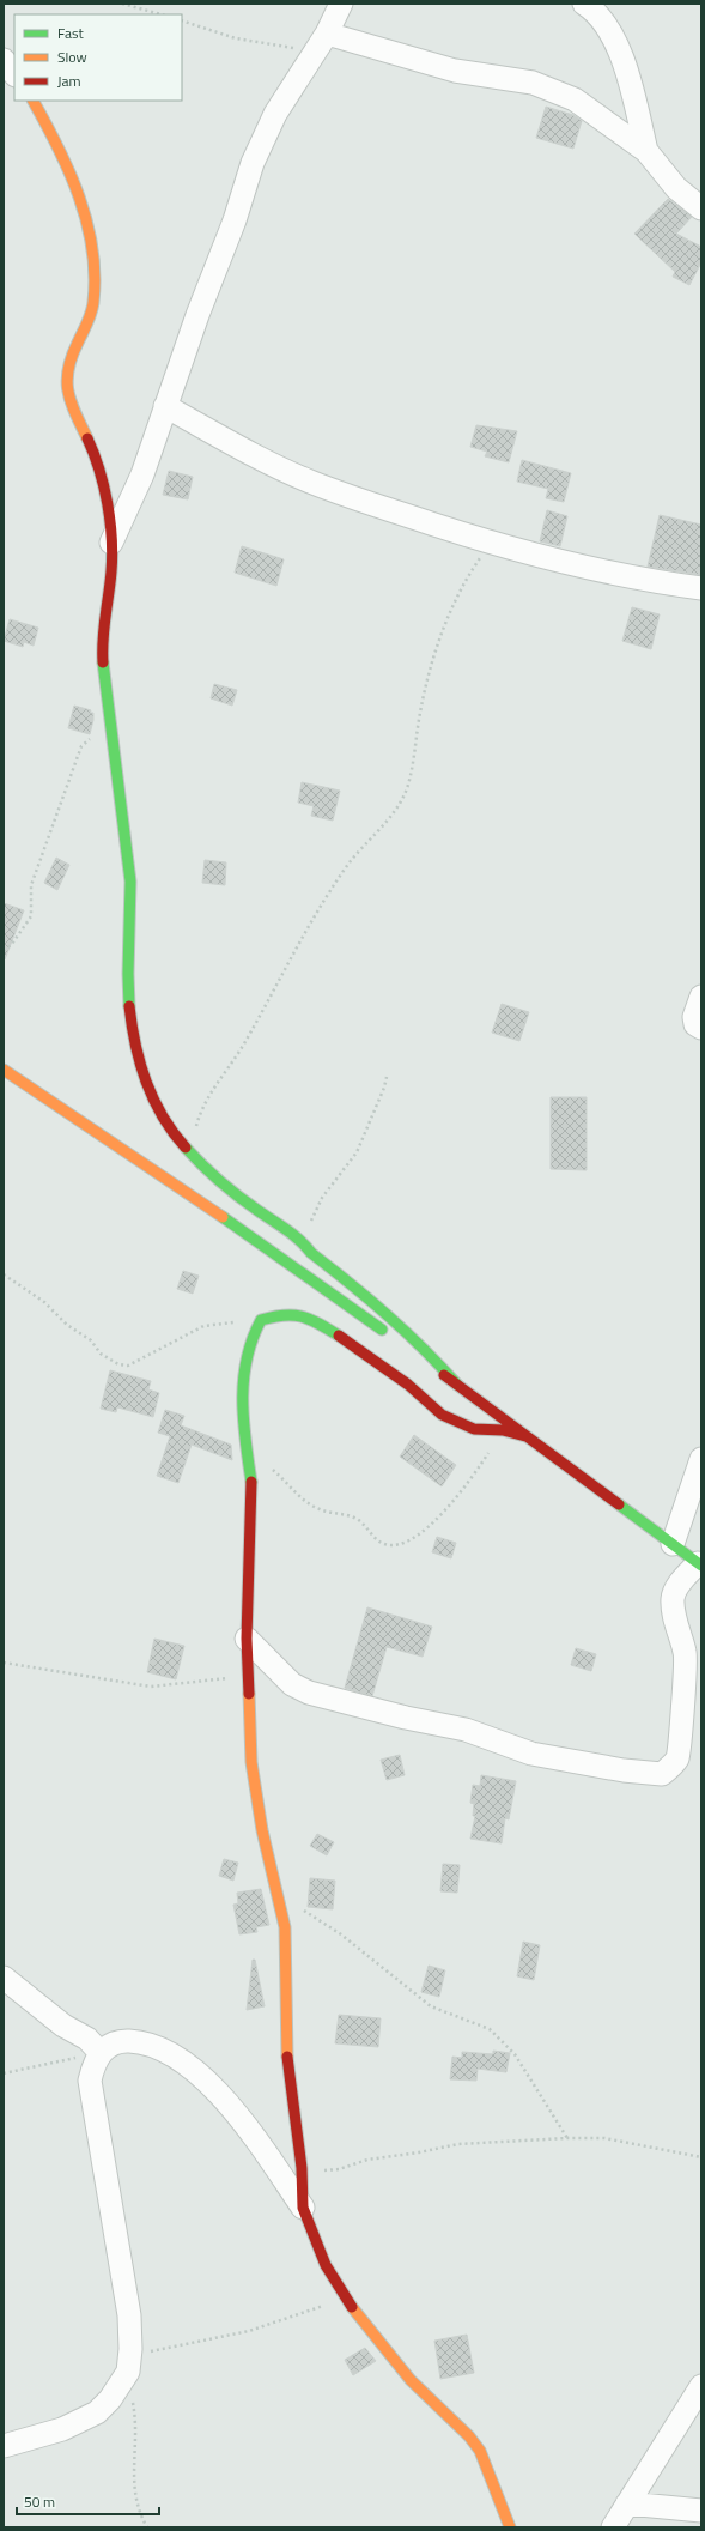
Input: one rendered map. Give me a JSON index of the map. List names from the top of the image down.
{
  "legend": ["Fast", "Slow", "Jam"],
  "scale_bar": "50 m"
}
